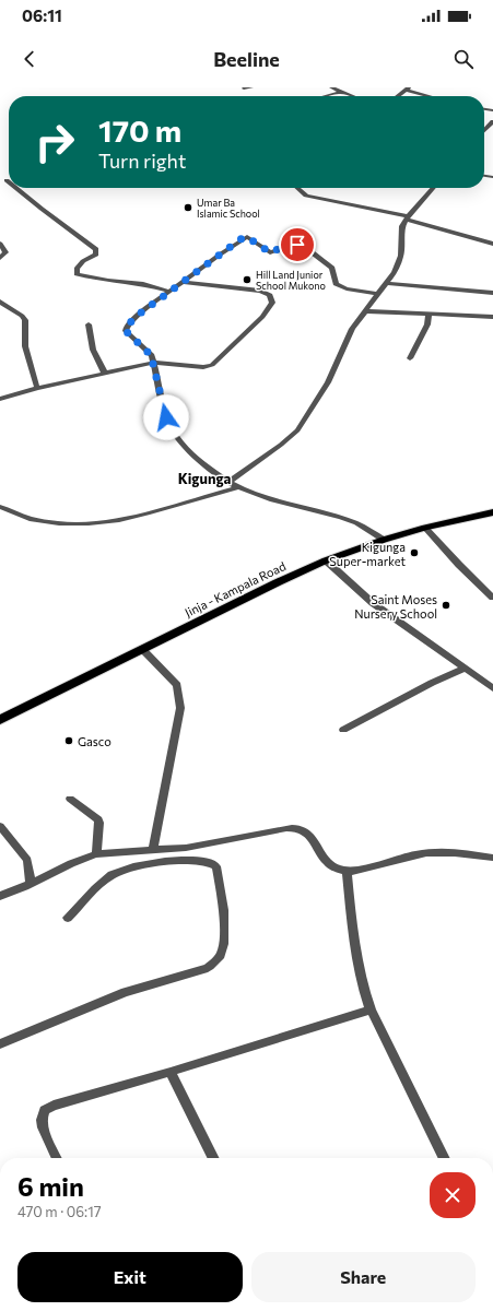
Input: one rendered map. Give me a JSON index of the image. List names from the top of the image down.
{
  "streets": {
    "highway": ["Jinja - Kampala Road"]
  },
  "districts": ["Kigunga"],
  "places": [
    "Umar Ba Islamic School",
    "Hill Land Junior School Mukono",
    "Kigunga Super-market",
    "Saint Moses Nursery School",
    "Gasco"
  ],
  "page": {
    "status": "06:11",
    "header": "Beeline",
    "turn": ["170 m", "Turn right"],
    "heading": ["6 min", "470 m · 06:17"],
    "buttons": ["Exit", "Share"]
  }
}
